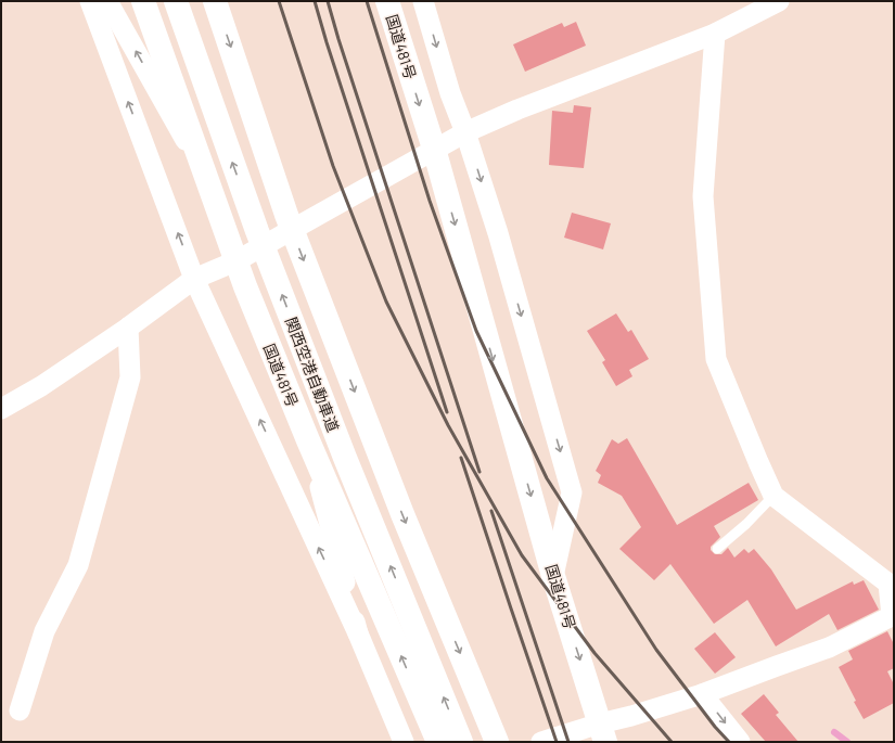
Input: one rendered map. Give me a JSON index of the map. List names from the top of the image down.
{
  "streets": {
    "highway": ["国道481号", "関西空港自動車道"]
  }
}
